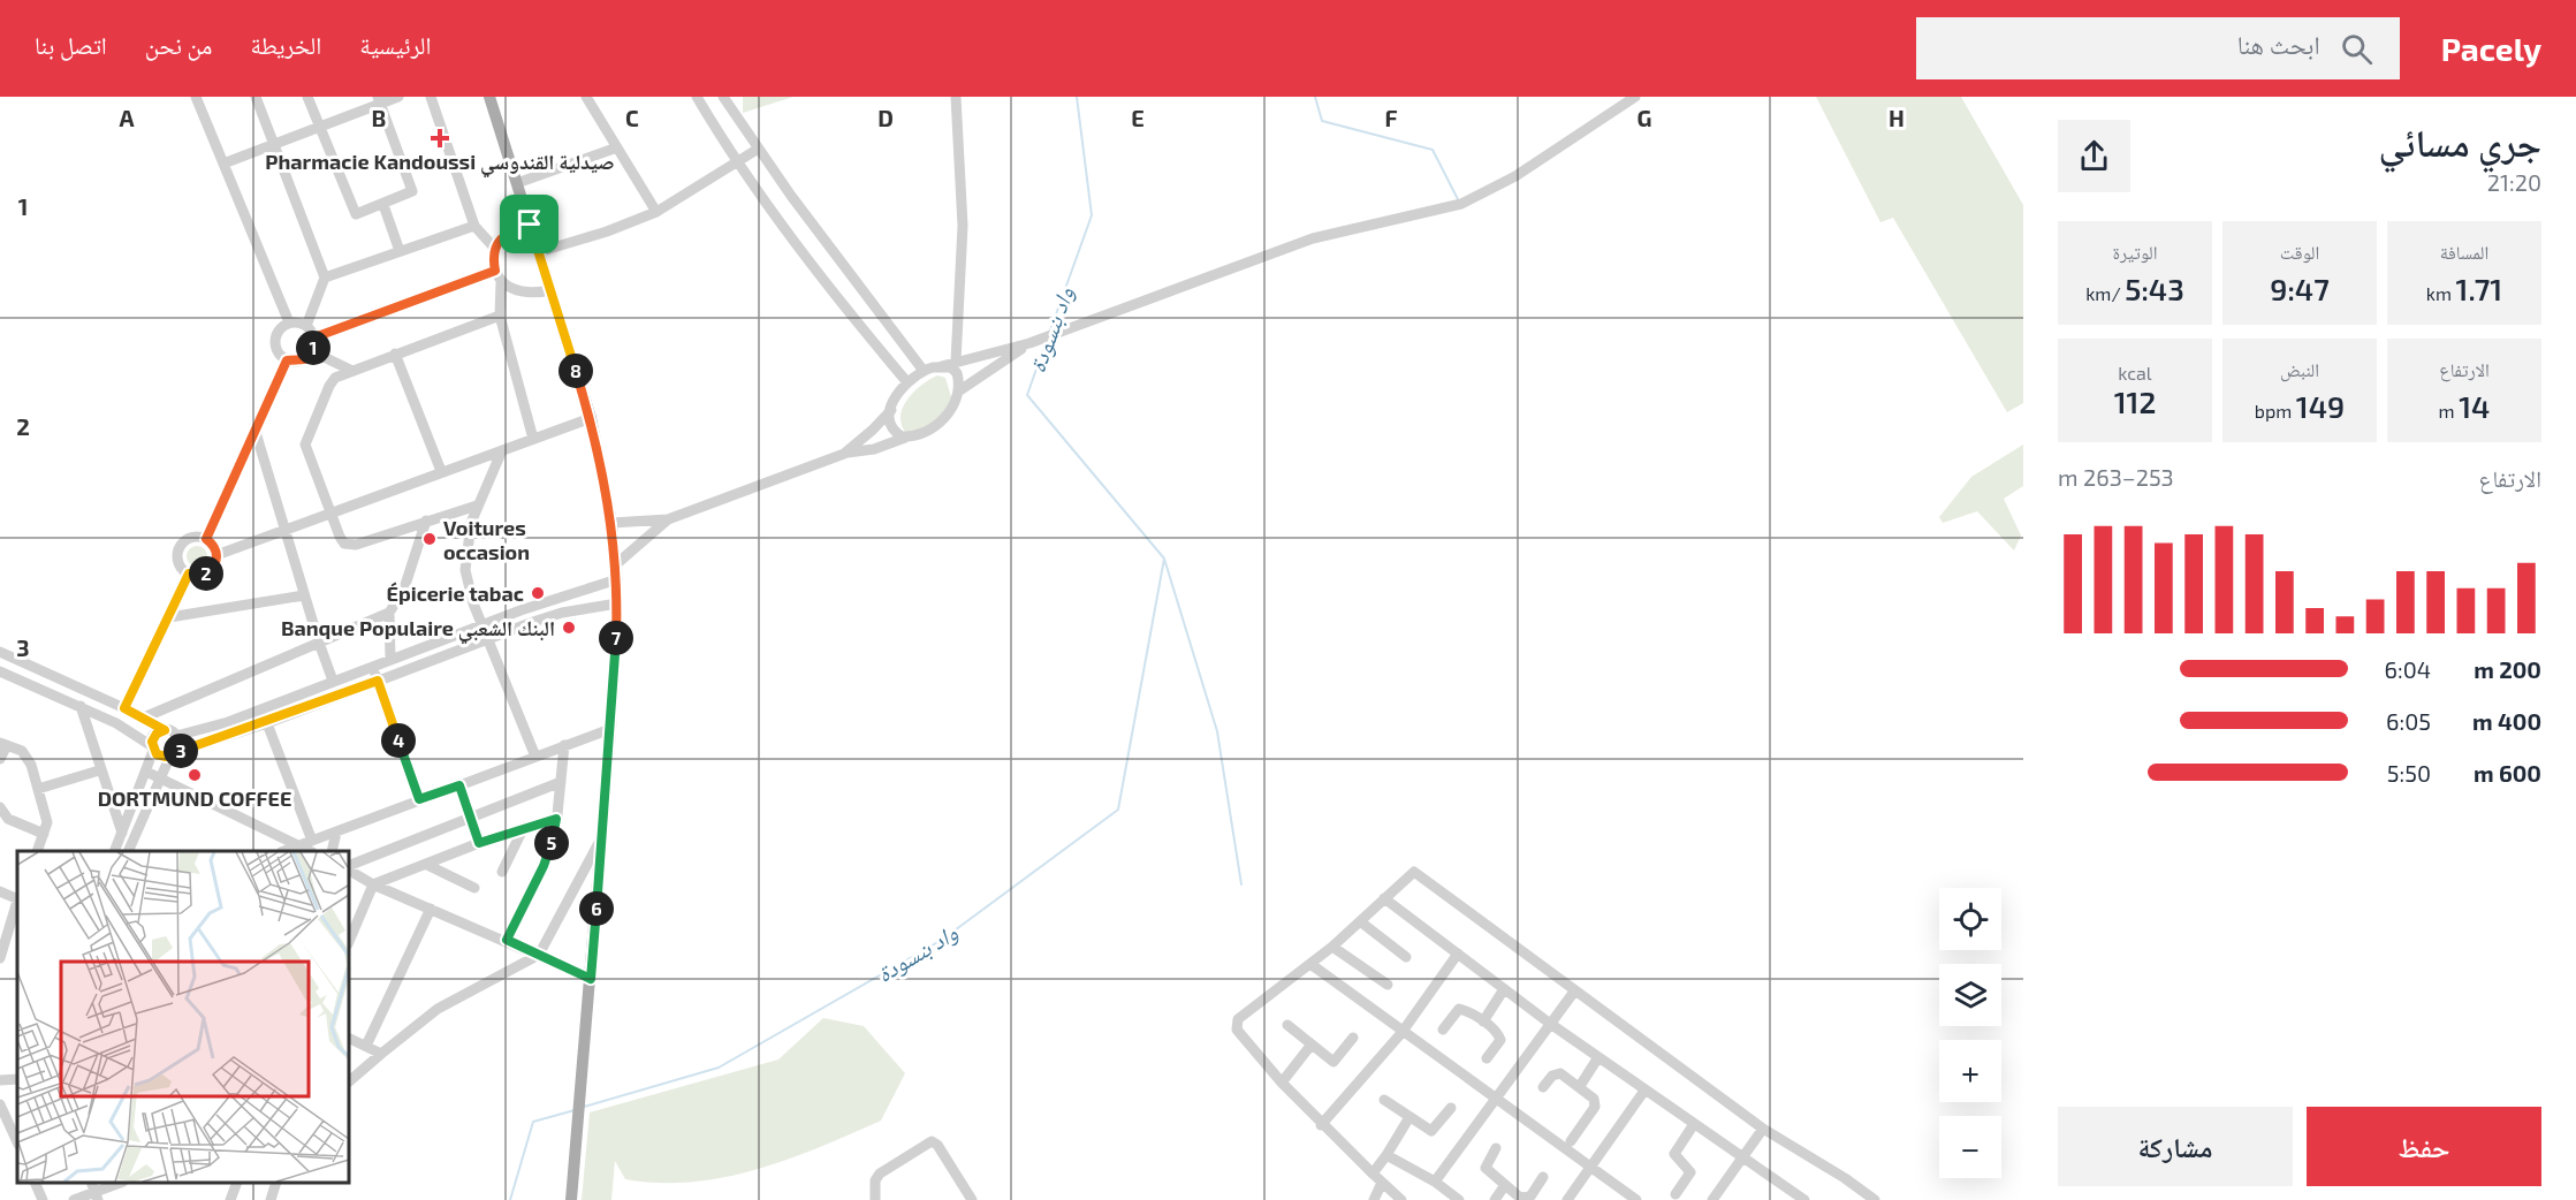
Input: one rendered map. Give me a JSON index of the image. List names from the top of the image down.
{
  "water": ["واد بنسودة"],
  "places": {
    "health": ["Pharmacie Kandoussi صيدلية القندوسي"],
    "other": [
      "Voitures occasion",
      "Épicerie tabac",
      "Banque Populaire البنك الشعبي",
      "DORTMUND COFFEE"
    ]
  },
  "page": {
    "header": "Pacely",
    "search": "ابحث هنا",
    "nav": [
      "الرئيسية",
      "الخريطة",
      "من نحن",
      "اتصل بنا"
    ],
    "heading": ["جري مسائي", "21:20"],
    "stats": [
      ["المسافة", "1.71 km"],
      ["الوقت", "9:47"],
      ["الوتيرة", "5:43 /km"],
      ["الارتفاع", "14 m"],
      ["النبض", "149 bpm"],
      ["kcal", "112"]
    ],
    "pins": [
      "1",
      "8",
      "2",
      "7",
      "4",
      "3",
      "5",
      "6"
    ],
    "chart": ["الارتفاع", "253–263 m"],
    "list": [
      {
        "name": "200 m",
        "note": "6:04"
      },
      {
        "name": "400 m",
        "note": "6:05"
      },
      {
        "name": "600 m",
        "note": "5:50"
      }
    ],
    "map_buttons": ["+", "−"],
    "buttons": ["حفظ", "مشاركة"]
  },
  "grid": {
    "columns": [
      "A",
      "B",
      "C",
      "D",
      "E",
      "F",
      "G",
      "H"
    ],
    "rows": ["1", "2", "3"]
  }
}
